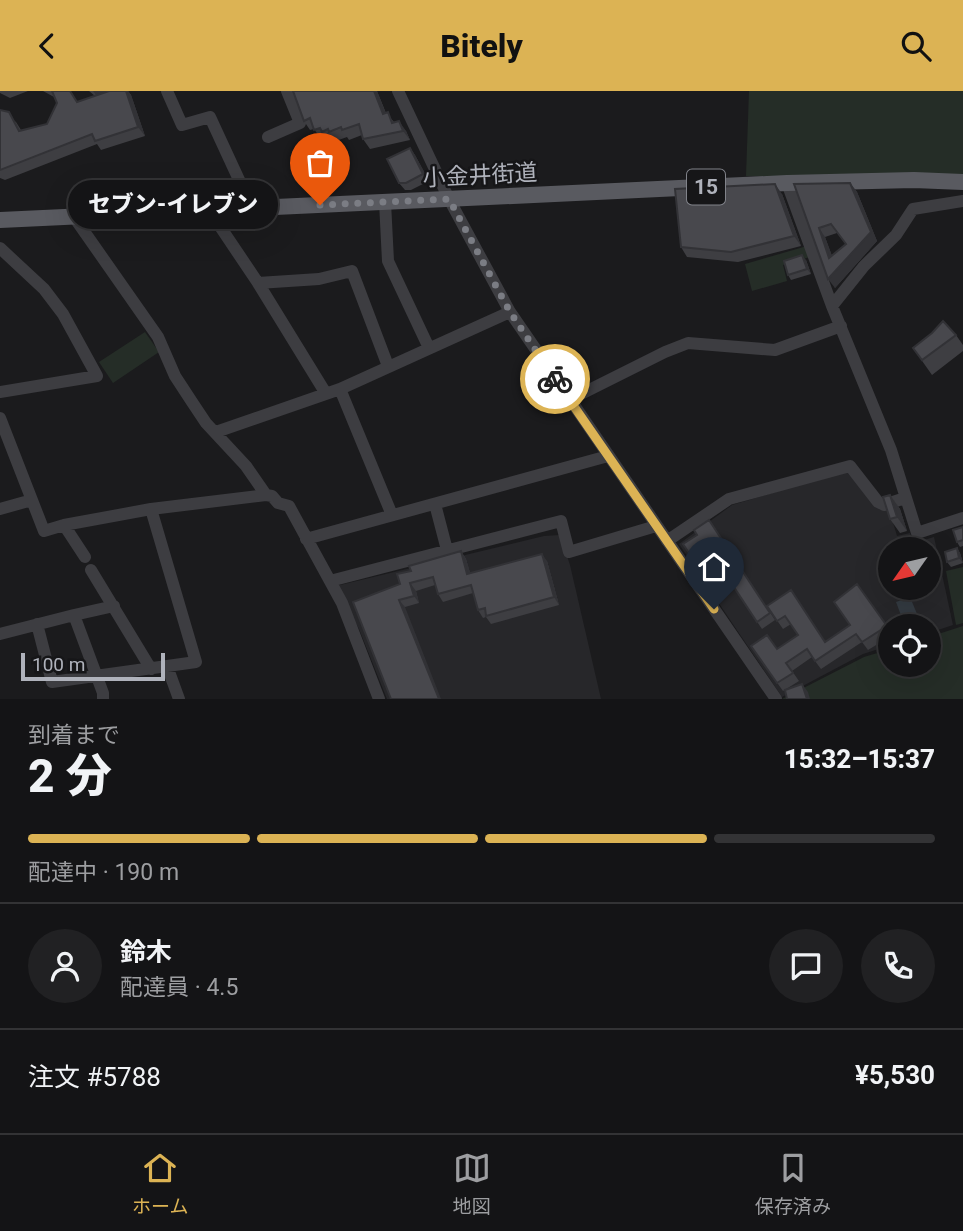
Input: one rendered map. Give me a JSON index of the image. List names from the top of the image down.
{
  "streets": {
    "main road": ["小金井街道", "15"]
  },
  "places": ["セブン-イレブン"],
  "scale_bar": "100 m",
  "north": "bottom left",
  "page": {
    "header": "Bitely",
    "bubble": "セブン-イレブン",
    "scale": "100 m",
    "heading": ["2 分", "到着まで", "15:32–15:37"],
    "panel": [
      "鈴木",
      "配達員 · 4.5",
      "注文 #5788",
      "¥5,530"
    ],
    "bar": "配達中 · 190 m",
    "tabs": ["ホーム", "地図", "保存済み"]
  }
}
